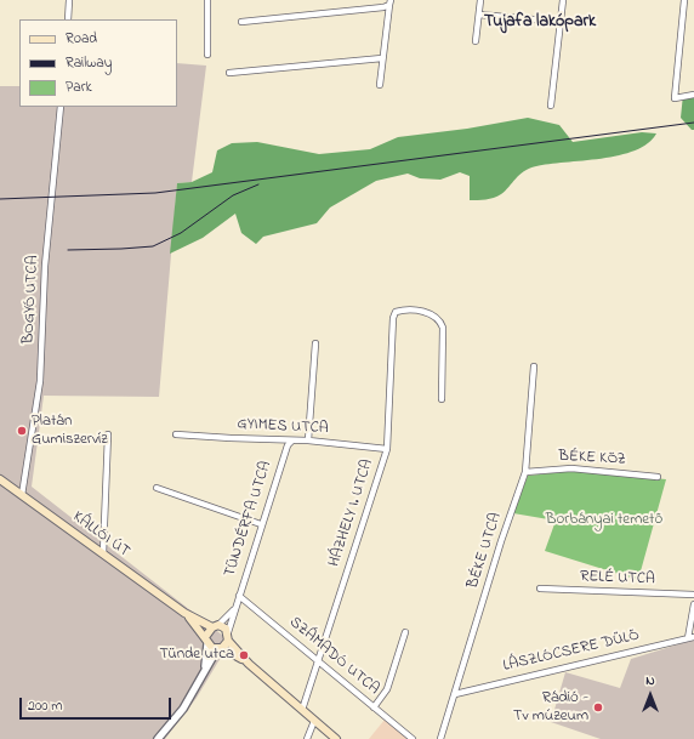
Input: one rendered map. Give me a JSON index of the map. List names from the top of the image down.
{
  "streets": {
    "main road": ["KÁLLÓI ÚT"],
    "street": [
      "BOGYÓ UTCA",
      "GYIMES UTCA",
      "BÉKE KÖZ",
      "HÁZHELY I. UTCA",
      "TÜNDÉRFA UTCA",
      "BÉKE UTCA",
      "RELÉ UTCA",
      "LÁSZLÓCSERE DŰLŐ",
      "SZÁMADÓ UTCA"
    ]
  },
  "crossings": [
    ["BOGYÓ UTCA", "KÁLLÓI ÚT"],
    ["GYIMES UTCA", "HÁZHELY I. UTCA"],
    ["GYIMES UTCA", "TÜNDÉRFA UTCA"],
    ["BÉKE KÖZ", "BÉKE UTCA"],
    ["HÁZHELY I. UTCA", "KÁLLÓI ÚT"],
    ["HÁZHELY I. UTCA", "SZÁMADÓ UTCA"],
    ["TÜNDÉRFA UTCA", "KÁLLÓI ÚT"],
    ["TÜNDÉRFA UTCA", "SZÁMADÓ UTCA"],
    ["BÉKE UTCA", "LÁSZLÓCSERE DŰLŐ"]
  ],
  "districts": ["Tujafa lakópark"],
  "parks": ["Borbányai temető"],
  "places": ["Platán Gumiszervíz", "Tünde utca", "Rádió - Tv múzeum"],
  "legend": ["Road", "Railway", "Park"],
  "scale_bar": "200 m",
  "north": "top"
}
